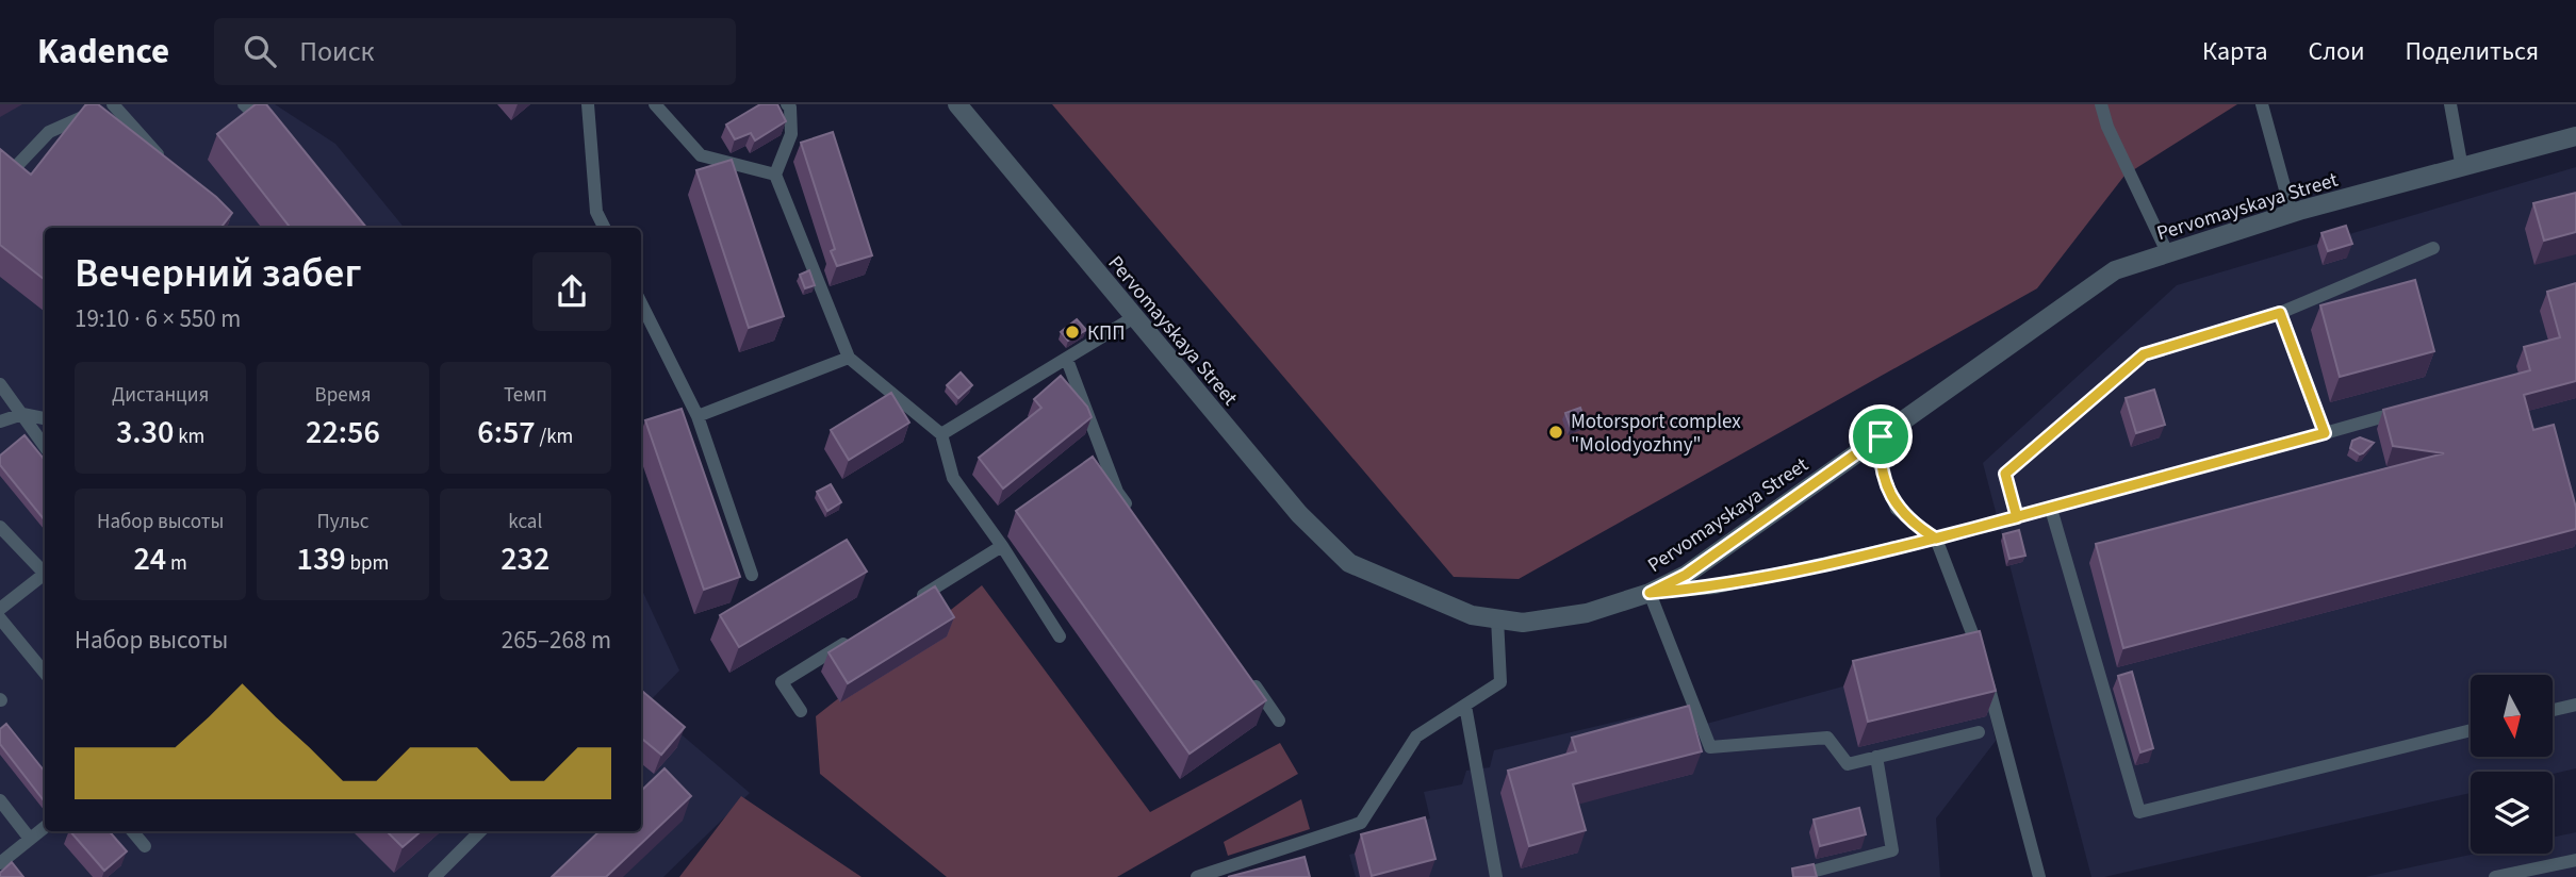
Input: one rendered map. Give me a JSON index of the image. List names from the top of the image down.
{
  "streets": {
    "street": ["Pervomayskaya Street"]
  },
  "places": ["КПП", "Motorsport complex \"Molodyozhny\""],
  "north": "bottom",
  "page": {
    "header": "Kadence",
    "search": "Поиск",
    "nav": ["Карта", "Слои", "Поделиться"],
    "heading": ["Вечерний забег", "19:10 · 6 × 550 m"],
    "stats": [
      ["Дистанция", "3.30 km"],
      ["Время", "22:56"],
      ["Темп", "6:57 /km"],
      ["Набор высоты", "24 m"],
      ["Пульс", "139 bpm"],
      ["kcal", "232"]
    ],
    "chart": ["Набор высоты", "265–268 m"]
  }
}
